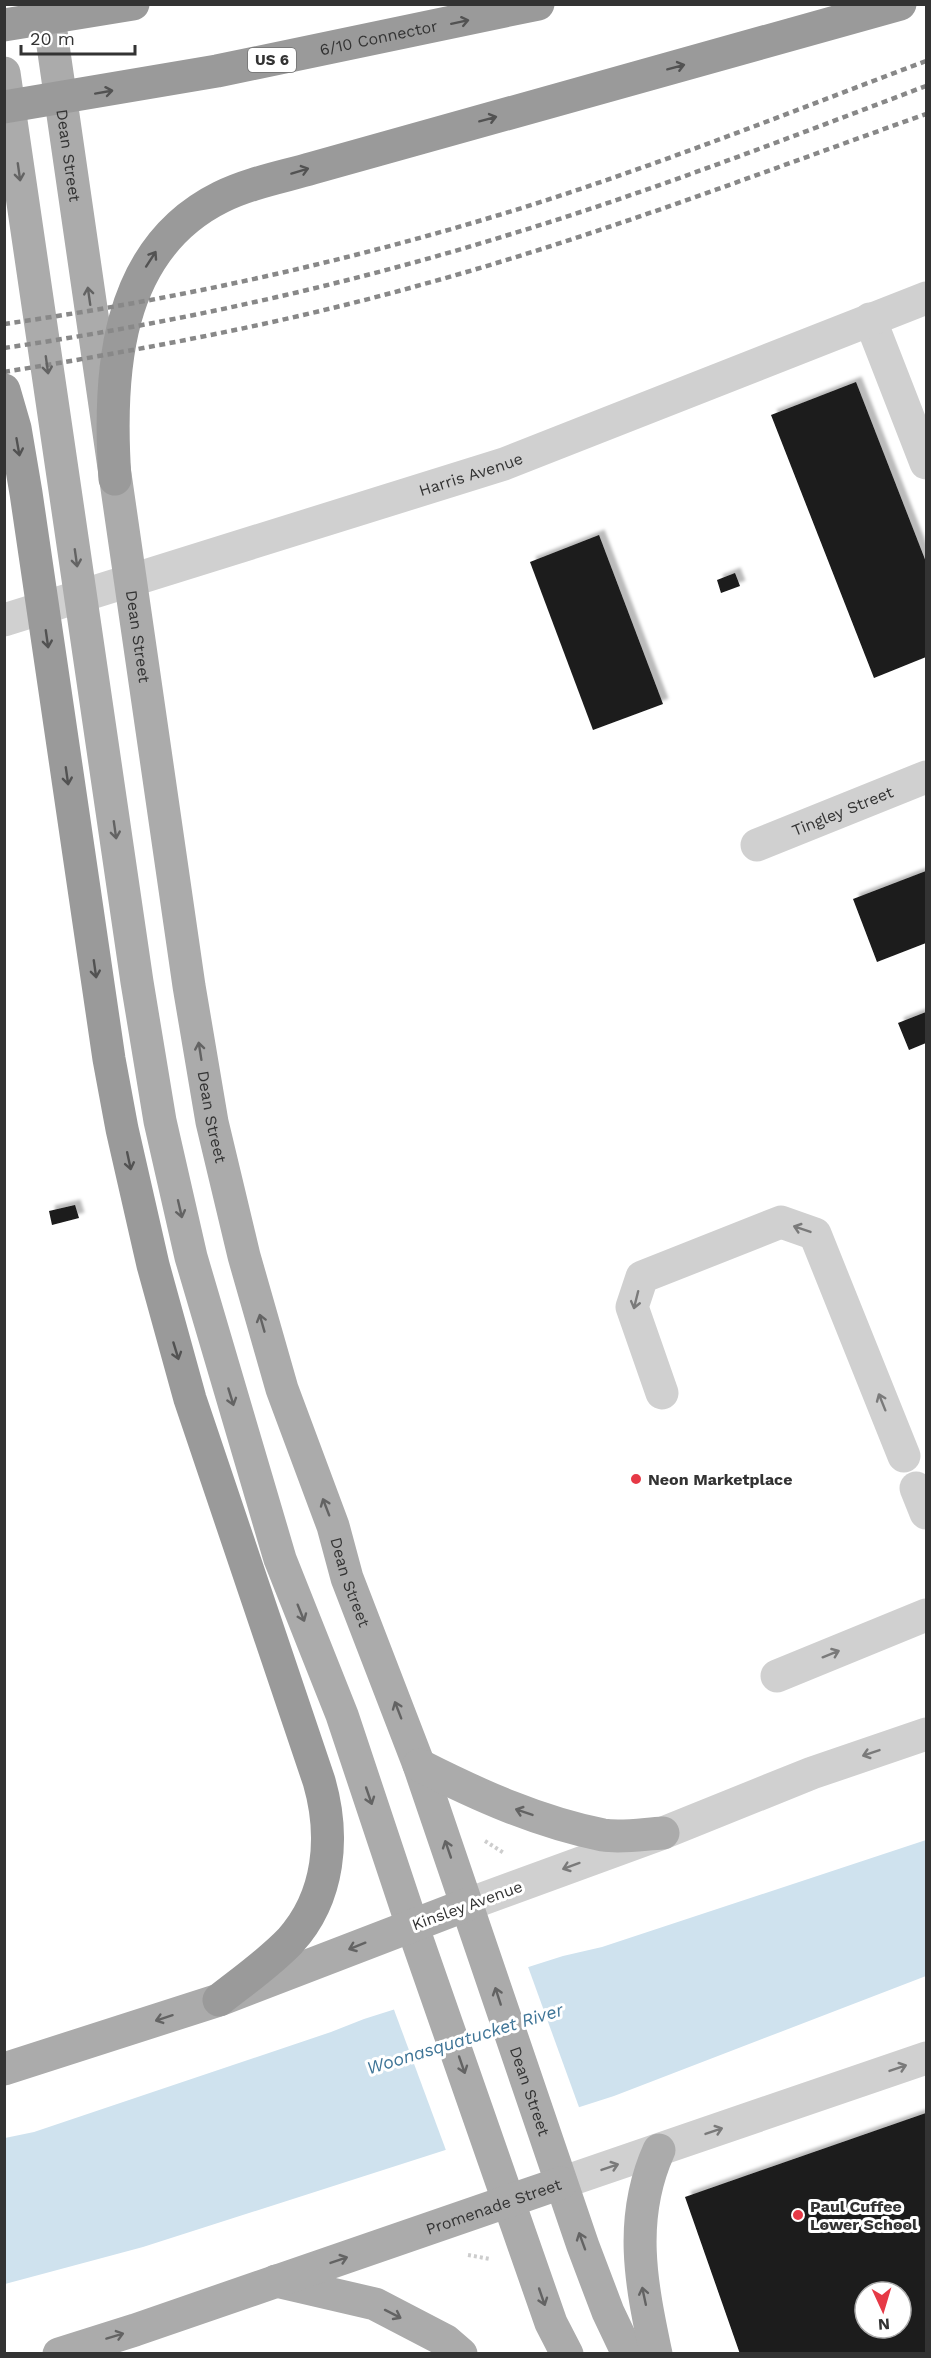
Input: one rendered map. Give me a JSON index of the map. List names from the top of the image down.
{
  "streets": {
    "highway": ["6/10 Connector", "US 6"],
    "main road": ["Dean Street", "Kinsley Avenue", "Promenade Street"],
    "street": ["Harris Avenue", "Tingley Street"]
  },
  "crossings": [
    ["Dean Street", "Kinsley Avenue"],
    ["Dean Street", "Promenade Street"]
  ],
  "one_way": ["Kinsley Avenue", "Promenade Street"],
  "water": ["Woonasquatucket River"],
  "places": ["Neon Marketplace", "Paul Cuffee Lower School"],
  "scale_bar": "20 m",
  "north": "bottom"
}
